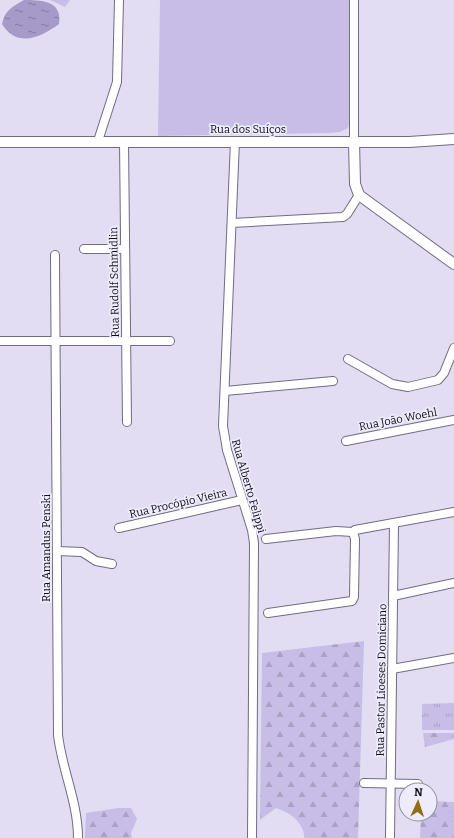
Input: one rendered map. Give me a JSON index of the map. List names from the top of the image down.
{
  "streets": {
    "street": [
      "Rua dos Suíços",
      "Rua Rudolf Schmidlin",
      "Rua João Woehl",
      "Rua Alberto Felippi",
      "Rua Procópio Vieira",
      "Rua Amandus Penski",
      "Rua Pastor Lioeses Domiciano"
    ]
  },
  "crossings": [
    ["Rua dos Suíços", "Rua Rudolf Schmidlin"],
    ["Rua dos Suíços", "Rua Alberto Felippi"],
    ["Rua Alberto Felippi", "Rua Procópio Vieira"]
  ],
  "north": "top"
}
